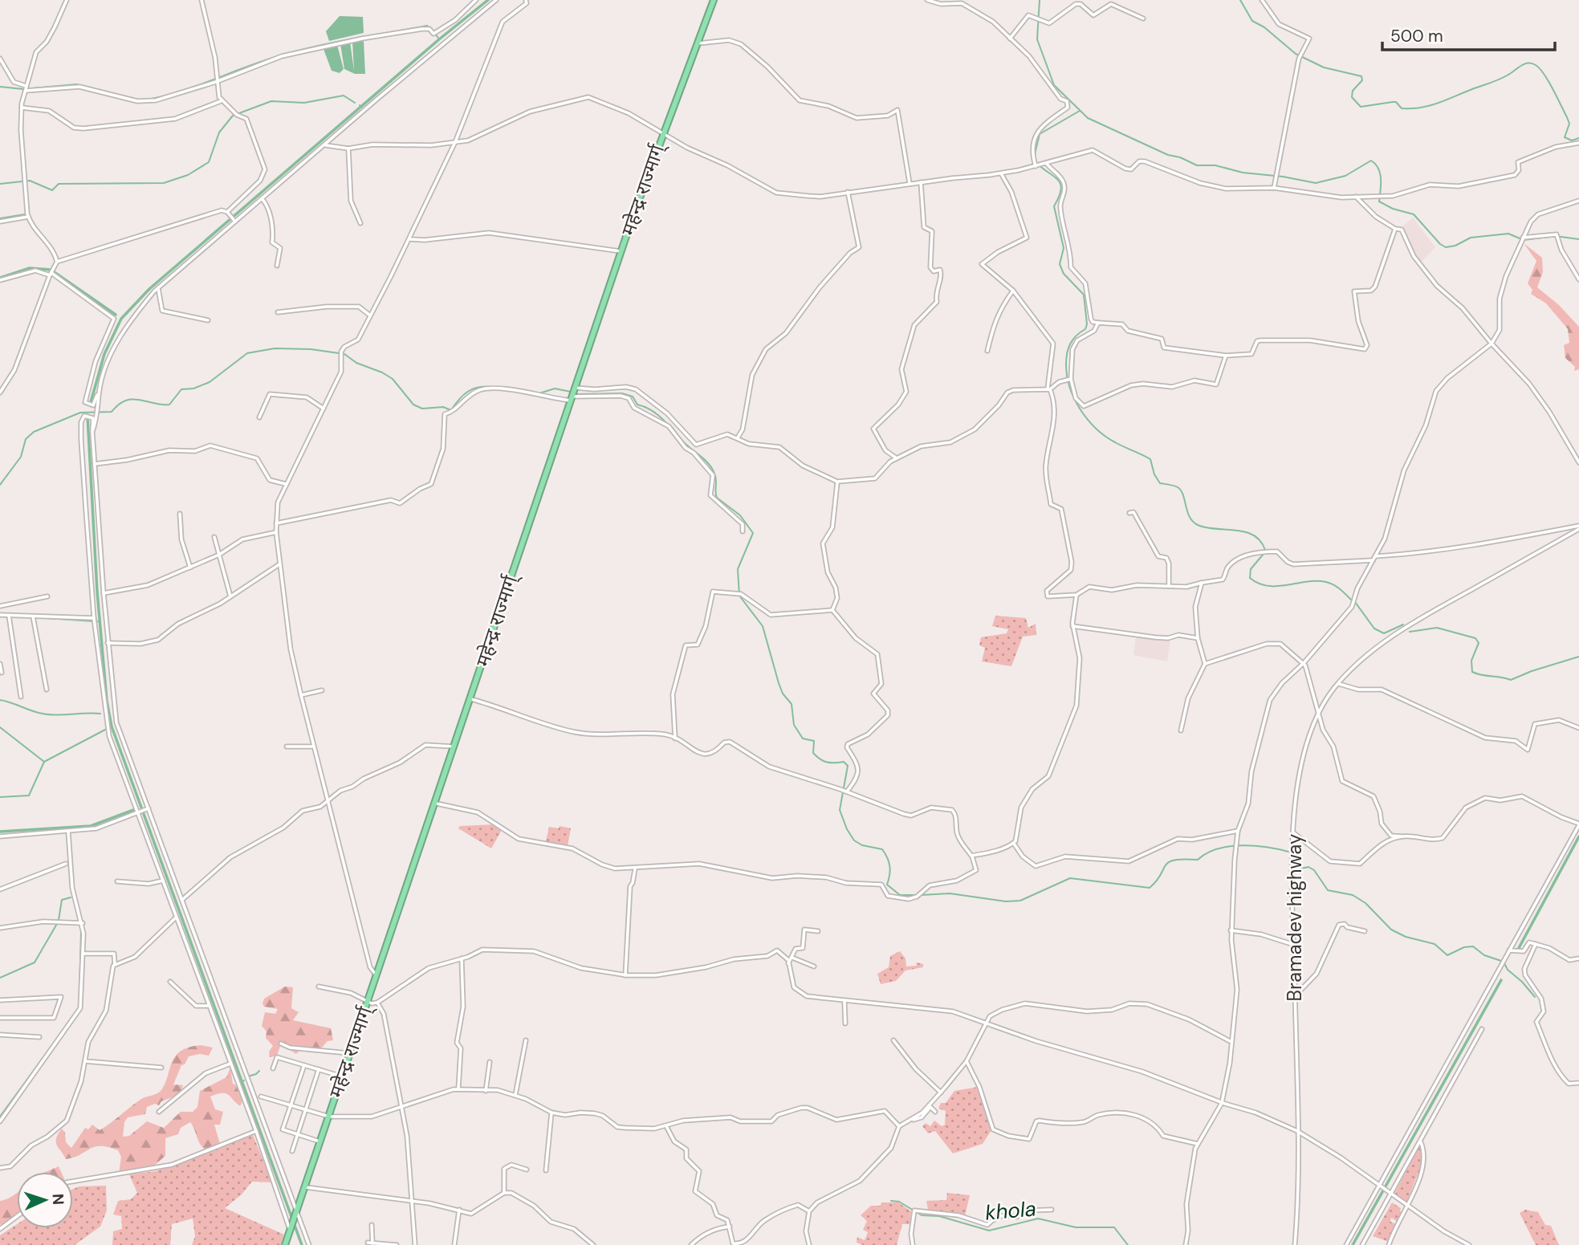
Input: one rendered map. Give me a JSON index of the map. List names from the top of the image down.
{
  "streets": {
    "highway": ["महेन्द्र राज्मार्ग्"],
    "street": ["Bramadev highway"]
  },
  "water": ["khola"],
  "scale_bar": "500 m",
  "north": "right"
}
